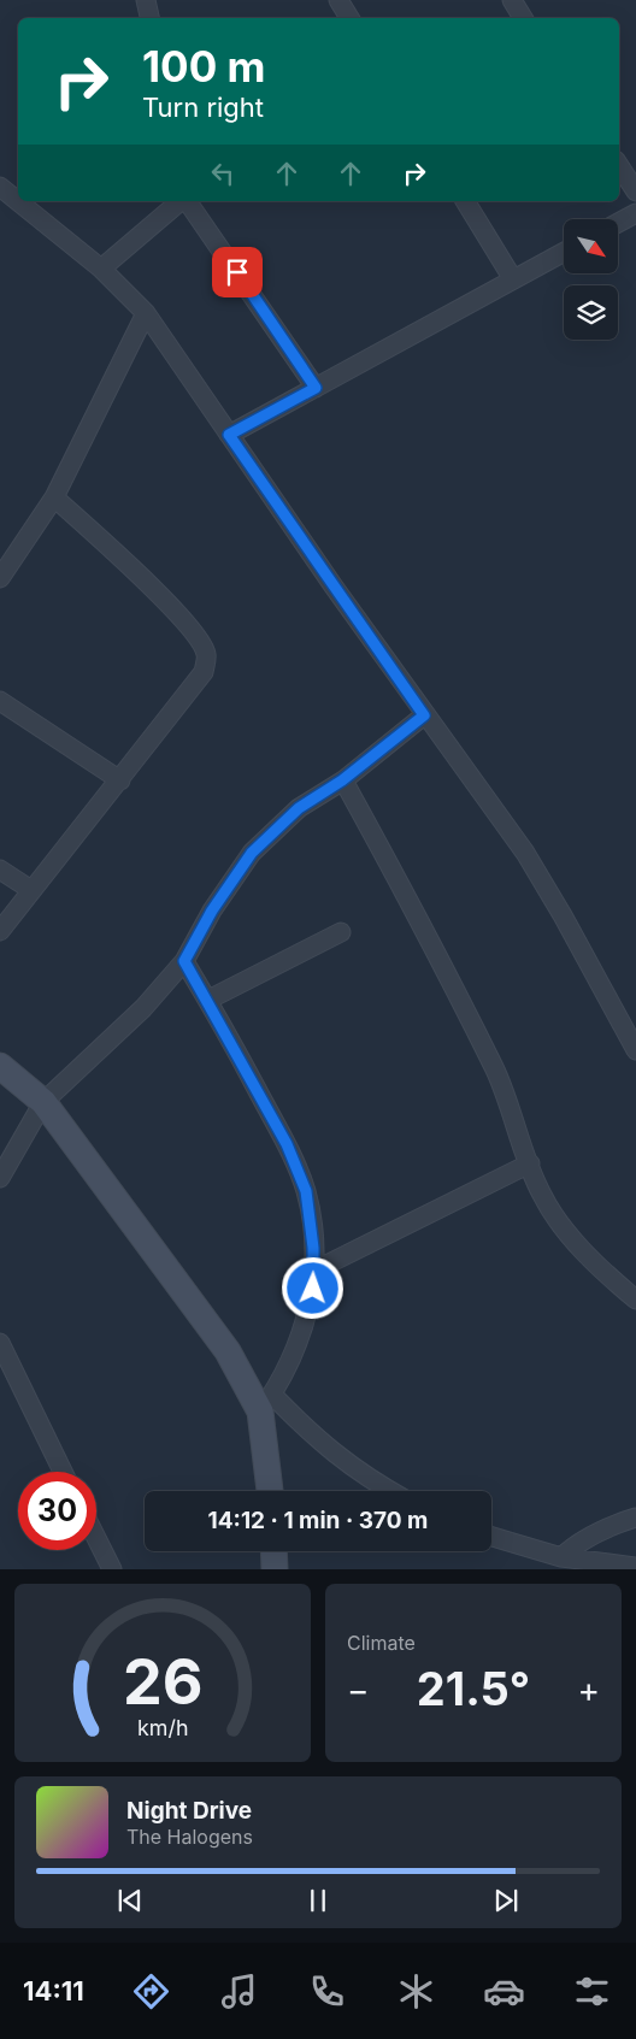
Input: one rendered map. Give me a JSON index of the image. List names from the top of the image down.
{
  "north": "bottom right",
  "page": {
    "turn": ["100 m", "Turn right"],
    "limit": "30",
    "trip": "14:12 · 1 min · 370 m",
    "tile": "Climate",
    "heat": ["−", "21.5°", "+"],
    "song": ["Night Drive", "The Halogens"],
    "tabs": "14:11",
    "gauge": ["26", "km/h"]
  }
}
